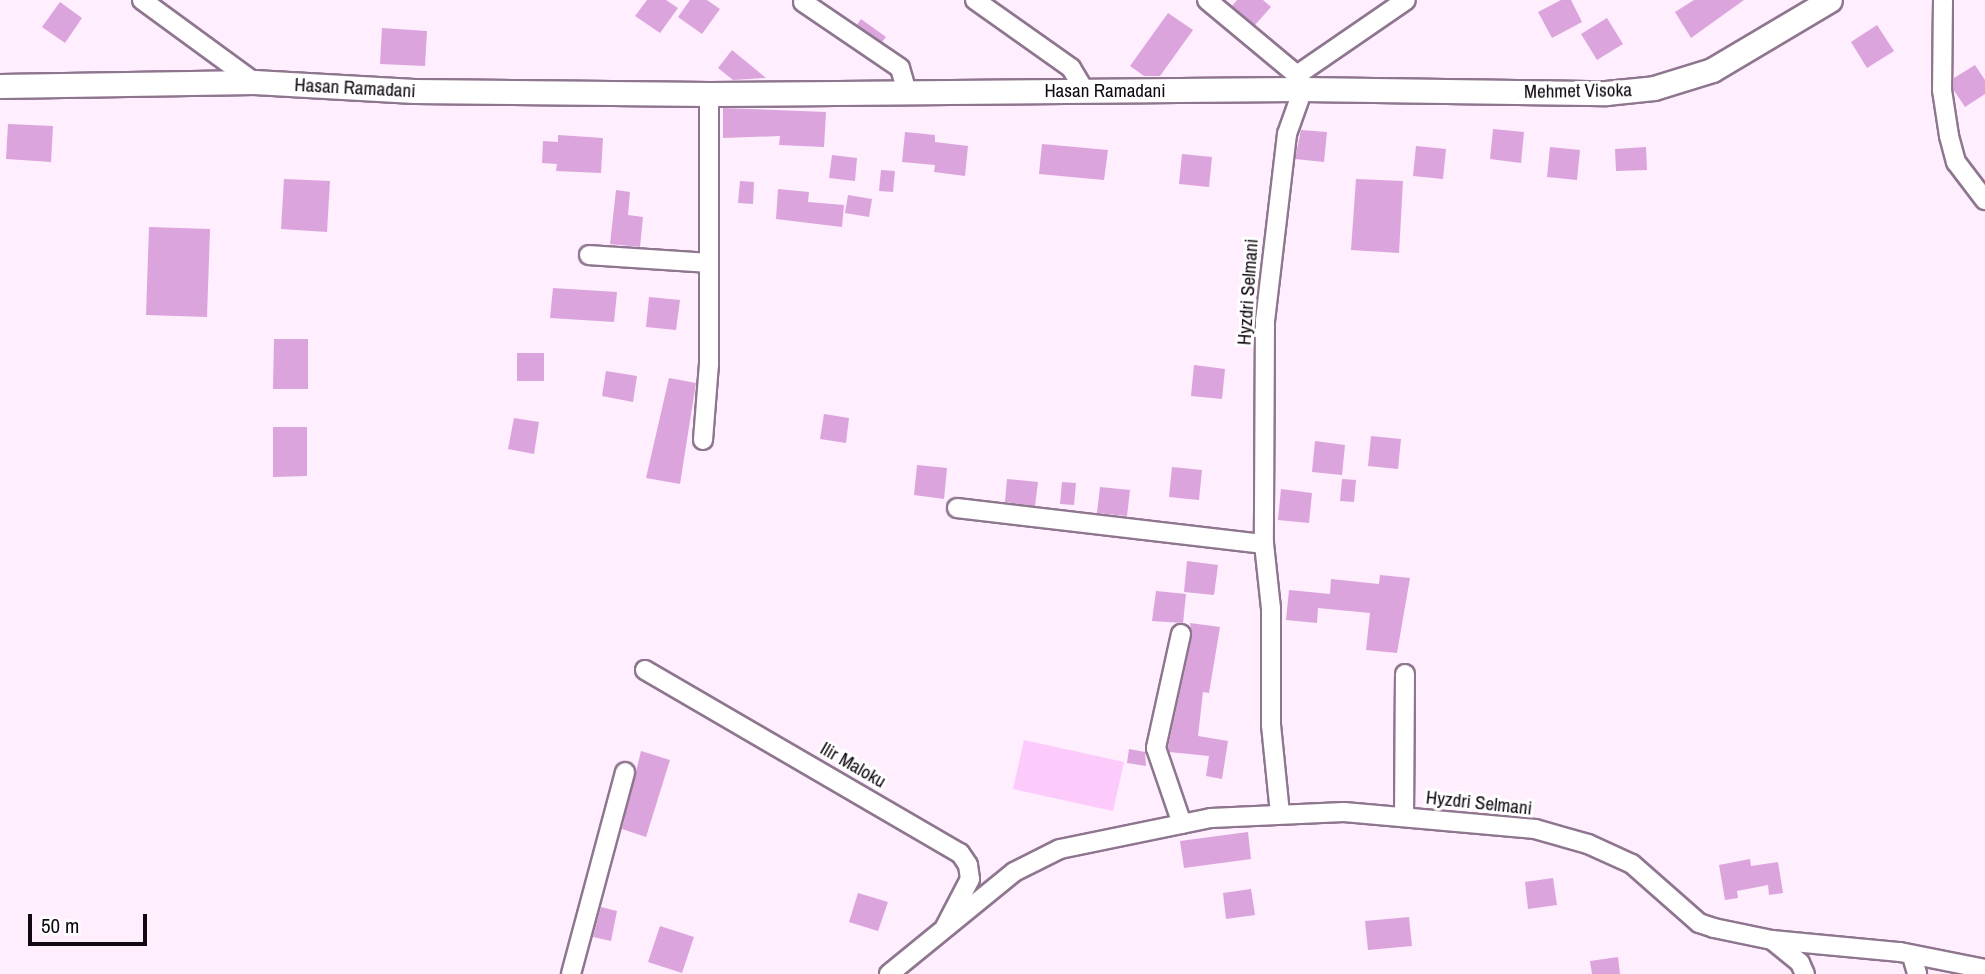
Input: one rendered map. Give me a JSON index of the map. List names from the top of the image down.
{
  "streets": {
    "main road": ["Hasan Ramadani", "Mehmet Visoka"],
    "street": ["Hyzdri Selmani", "Ilir Maloku"]
  },
  "crossings": [
    ["Hasan Ramadani", "Mehmet Visoka"],
    ["Hasan Ramadani", "Hyzdri Selmani"],
    ["Mehmet Visoka", "Hyzdri Selmani"],
    ["Hyzdri Selmani", "Ilir Maloku"]
  ],
  "scale_bar": "50 m"
}
